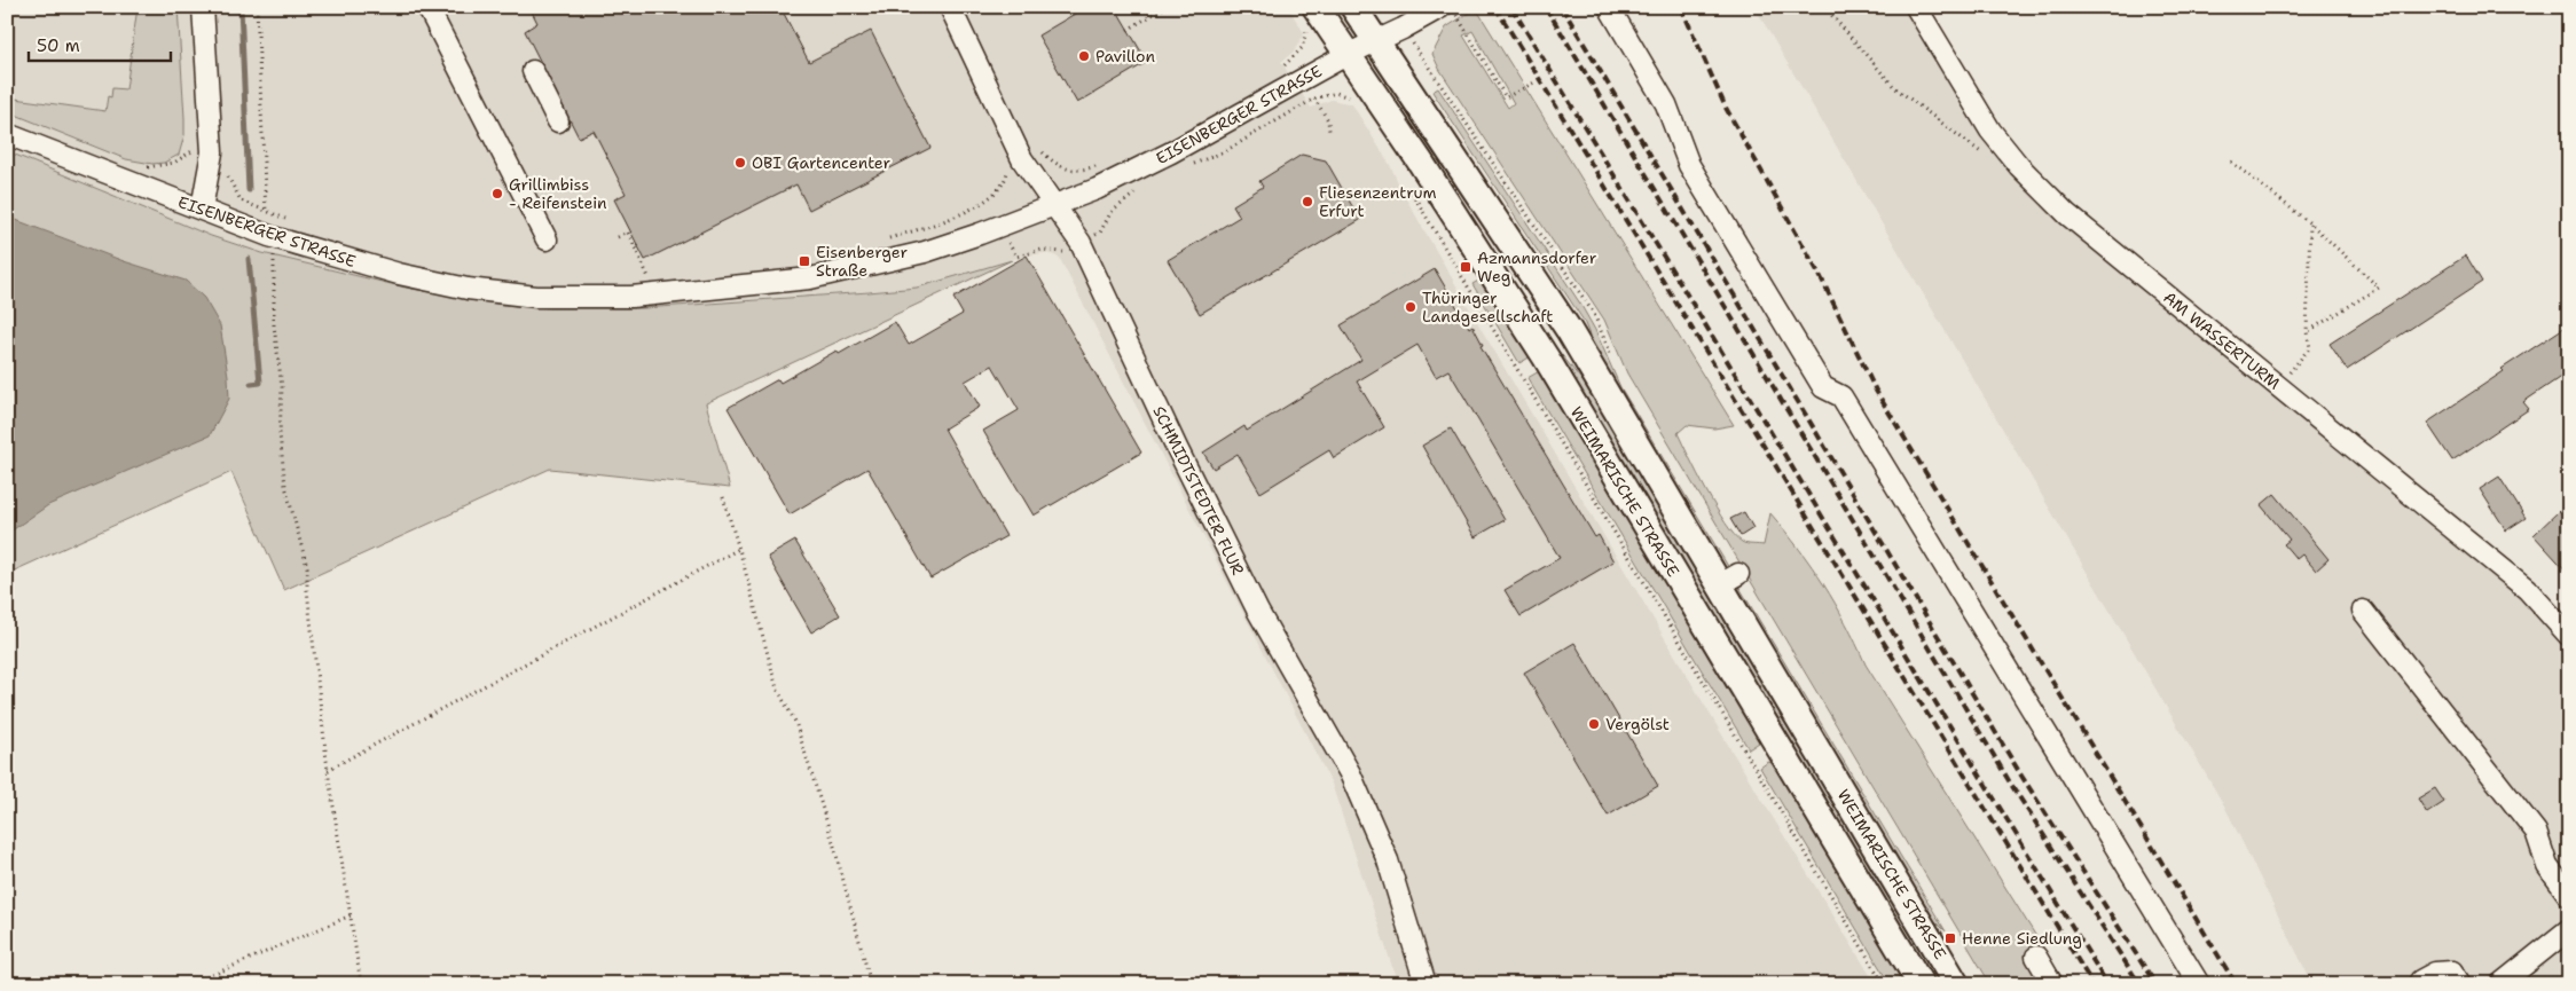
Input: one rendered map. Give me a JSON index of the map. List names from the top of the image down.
{
  "streets": {
    "main road": ["WEIMARISCHE STRASSE"],
    "street": ["EISENBERGER STRASSE", "AM WASSERTURM", "SCHMIDTSTEDTER FLUR"]
  },
  "crossings": [
    ["EISENBERGER STRASSE", "SCHMIDTSTEDTER FLUR"],
    ["EISENBERGER STRASSE", "WEIMARISCHE STRASSE"]
  ],
  "places": {
    "other": [
      "Pavillon",
      "OBI Gartencenter",
      "Grillimbiss - Reifenstein",
      "Fliesenzentrum Erfurt",
      "Thüringer Landgesellschaft",
      "Vergölst"
    ],
    "transit": ["Eisenberger Straße", "Azmannsdorfer Weg", "Henne Siedlung"]
  },
  "scale_bar": "50 m"
}
